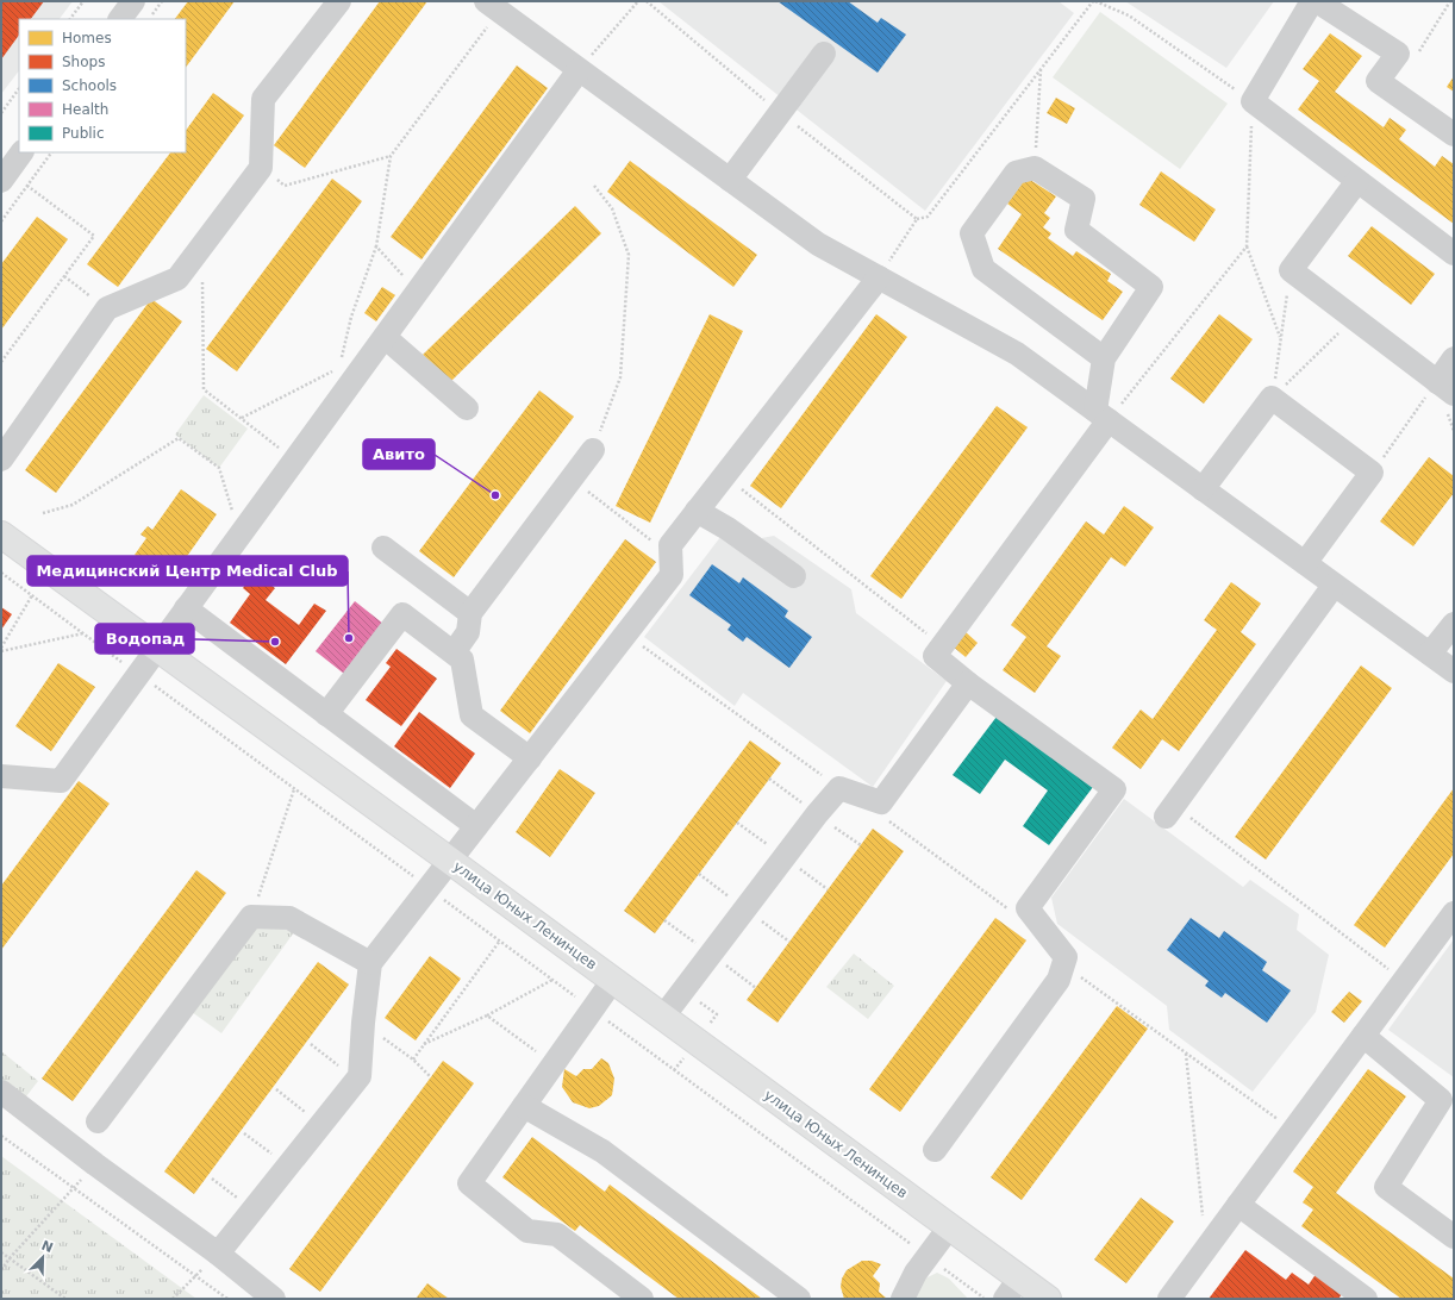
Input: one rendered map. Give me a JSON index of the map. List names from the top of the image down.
{
  "streets": {
    "main road": ["улица Юных Ленинцев"]
  },
  "places": ["Авито", "Медицинский Центр Medical Club", "Водопад"],
  "legend": [
    "Homes",
    "Shops",
    "Schools",
    "Health",
    "Public"
  ],
  "north": "top right"
}
